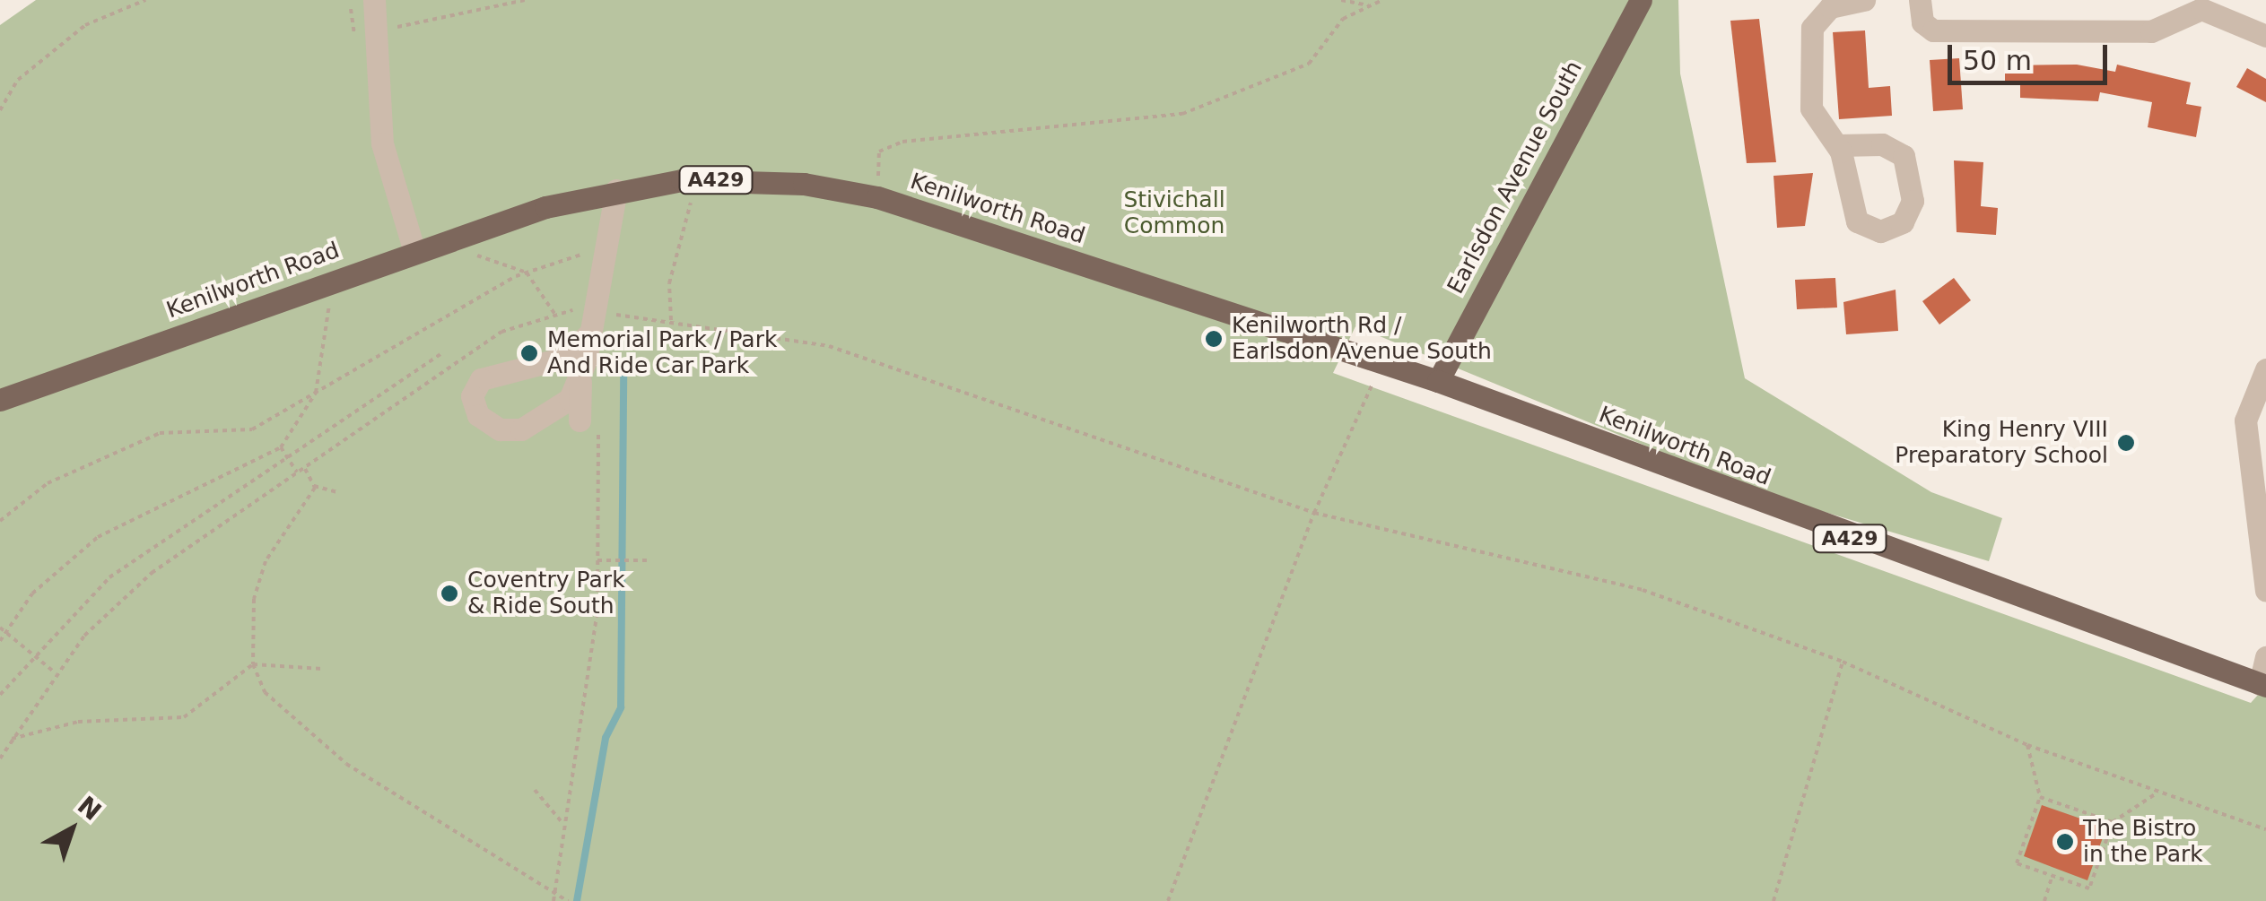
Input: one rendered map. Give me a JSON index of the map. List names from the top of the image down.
{
  "streets": {
    "main road": ["Earlsdon Avenue South", "A429", "Kenilworth Road"]
  },
  "crossings": [
    ["Earlsdon Avenue South", "Kenilworth Road"]
  ],
  "parks": ["Stivichall Common"],
  "places": [
    "Kenilworth Rd / Earlsdon Avenue South",
    "Memorial Park / Park And Ride Car Park",
    "King Henry VIII Preparatory School",
    "Coventry Park & Ride South",
    "The Bistro in the Park"
  ],
  "scale_bar": "50 m",
  "north": "top right"
}
